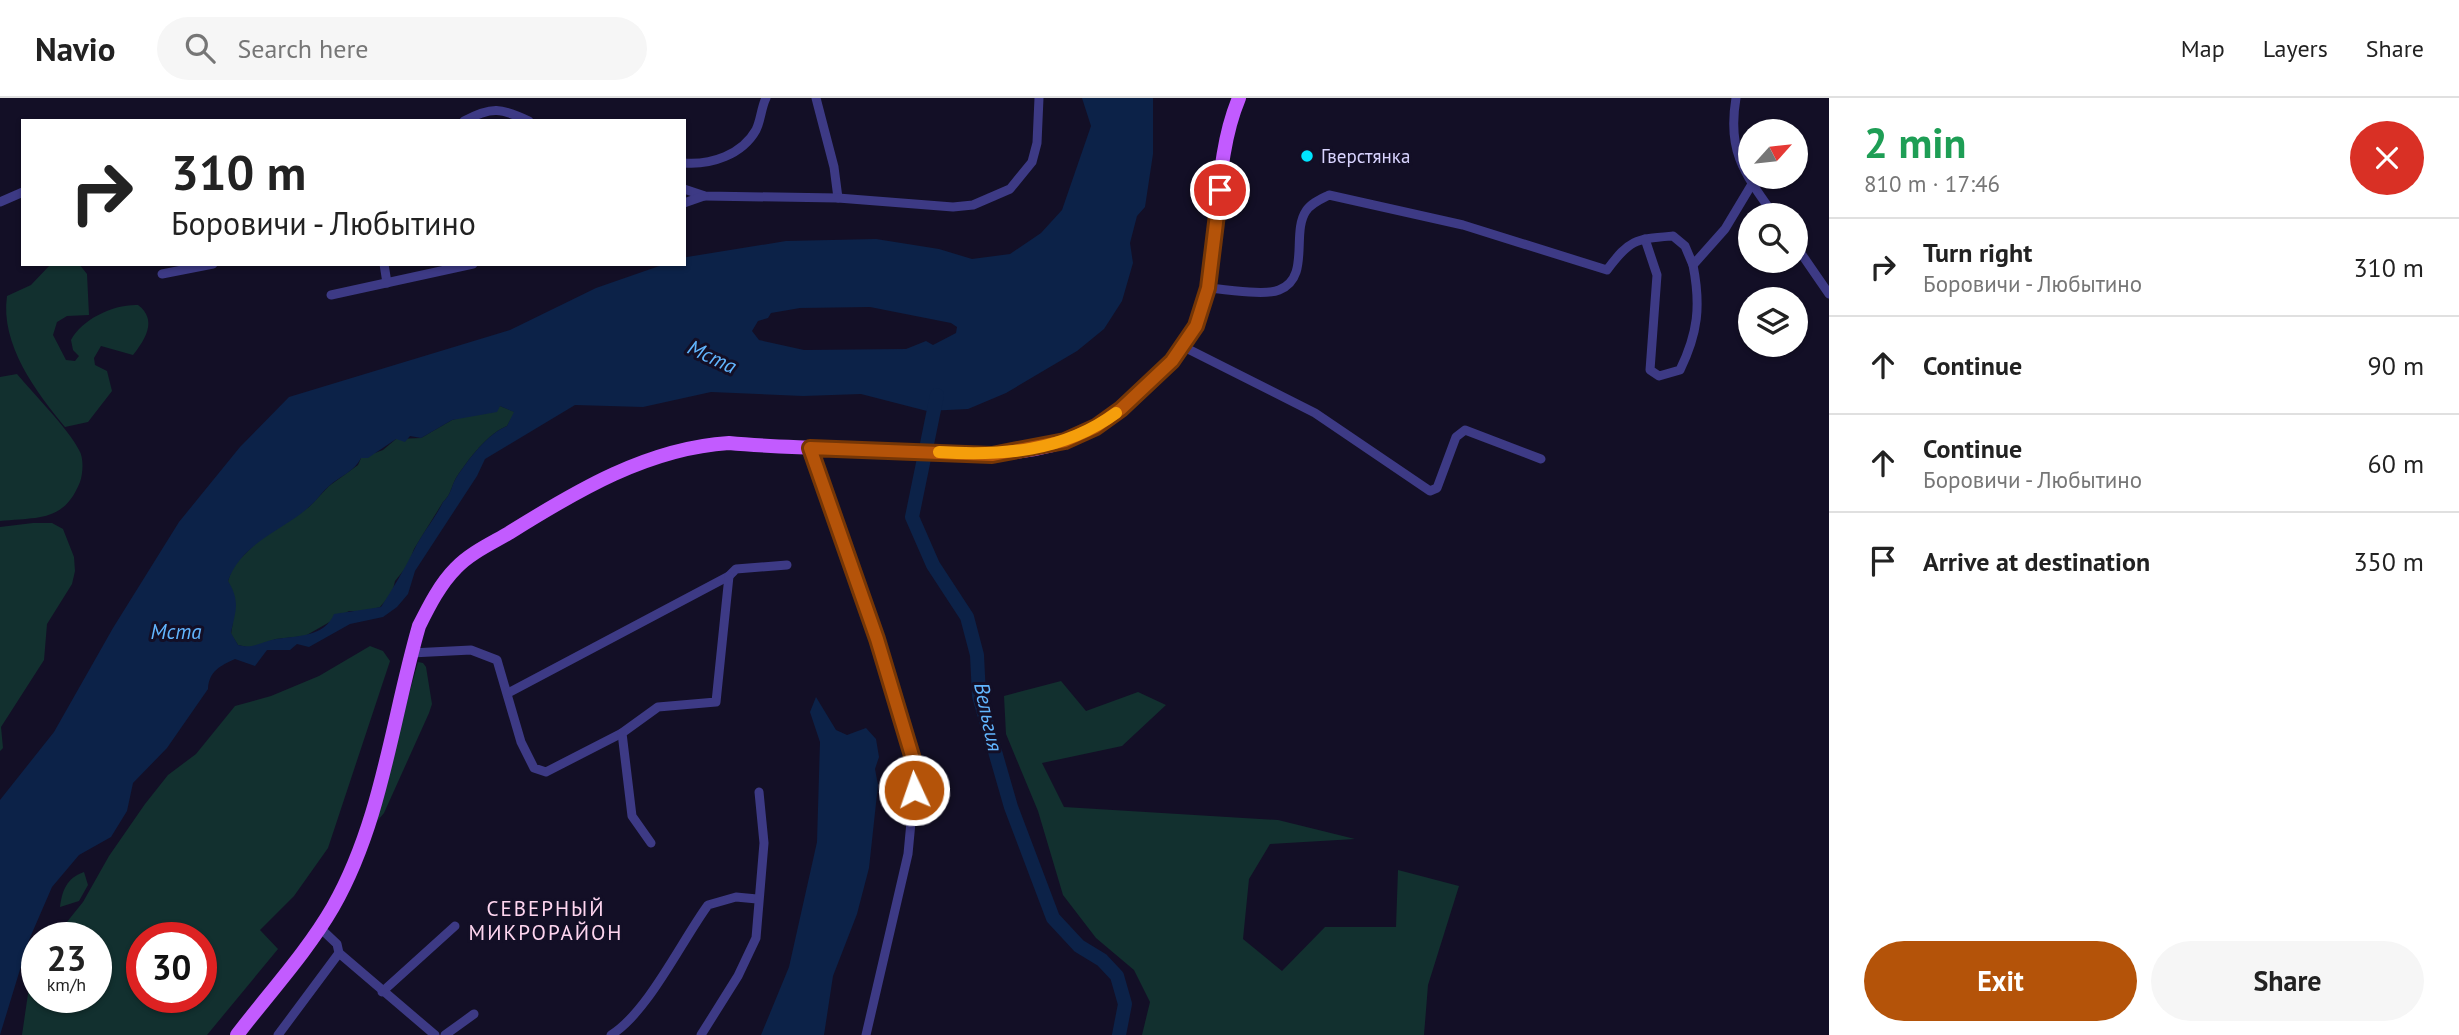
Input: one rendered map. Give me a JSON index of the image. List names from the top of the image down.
{
  "districts": ["СЕВЕРНЫЙ МИКРОРАЙОН"],
  "water": ["Мста", "Вельгия"],
  "places": ["Гверстянка"],
  "north": "top right",
  "page": {
    "header": "Navio",
    "search": "Search here",
    "nav": ["Map", "Layers", "Share"],
    "heading": ["2 min", "810 m · 17:46"],
    "turn": ["310 m", "Боровичи - Любытино"],
    "list": [
      {
        "name": "Turn right",
        "note": "Боровичи - Любытино",
        "value": "310 m"
      },
      {
        "name": "Continue",
        "value": "90 m"
      },
      {
        "name": "Continue",
        "note": "Боровичи - Любытино",
        "value": "60 m"
      },
      {
        "name": "Arrive at destination",
        "value": "350 m"
      }
    ],
    "speed": "23 km/h",
    "limit": "30",
    "buttons": ["Exit", "Share"]
  }
}
